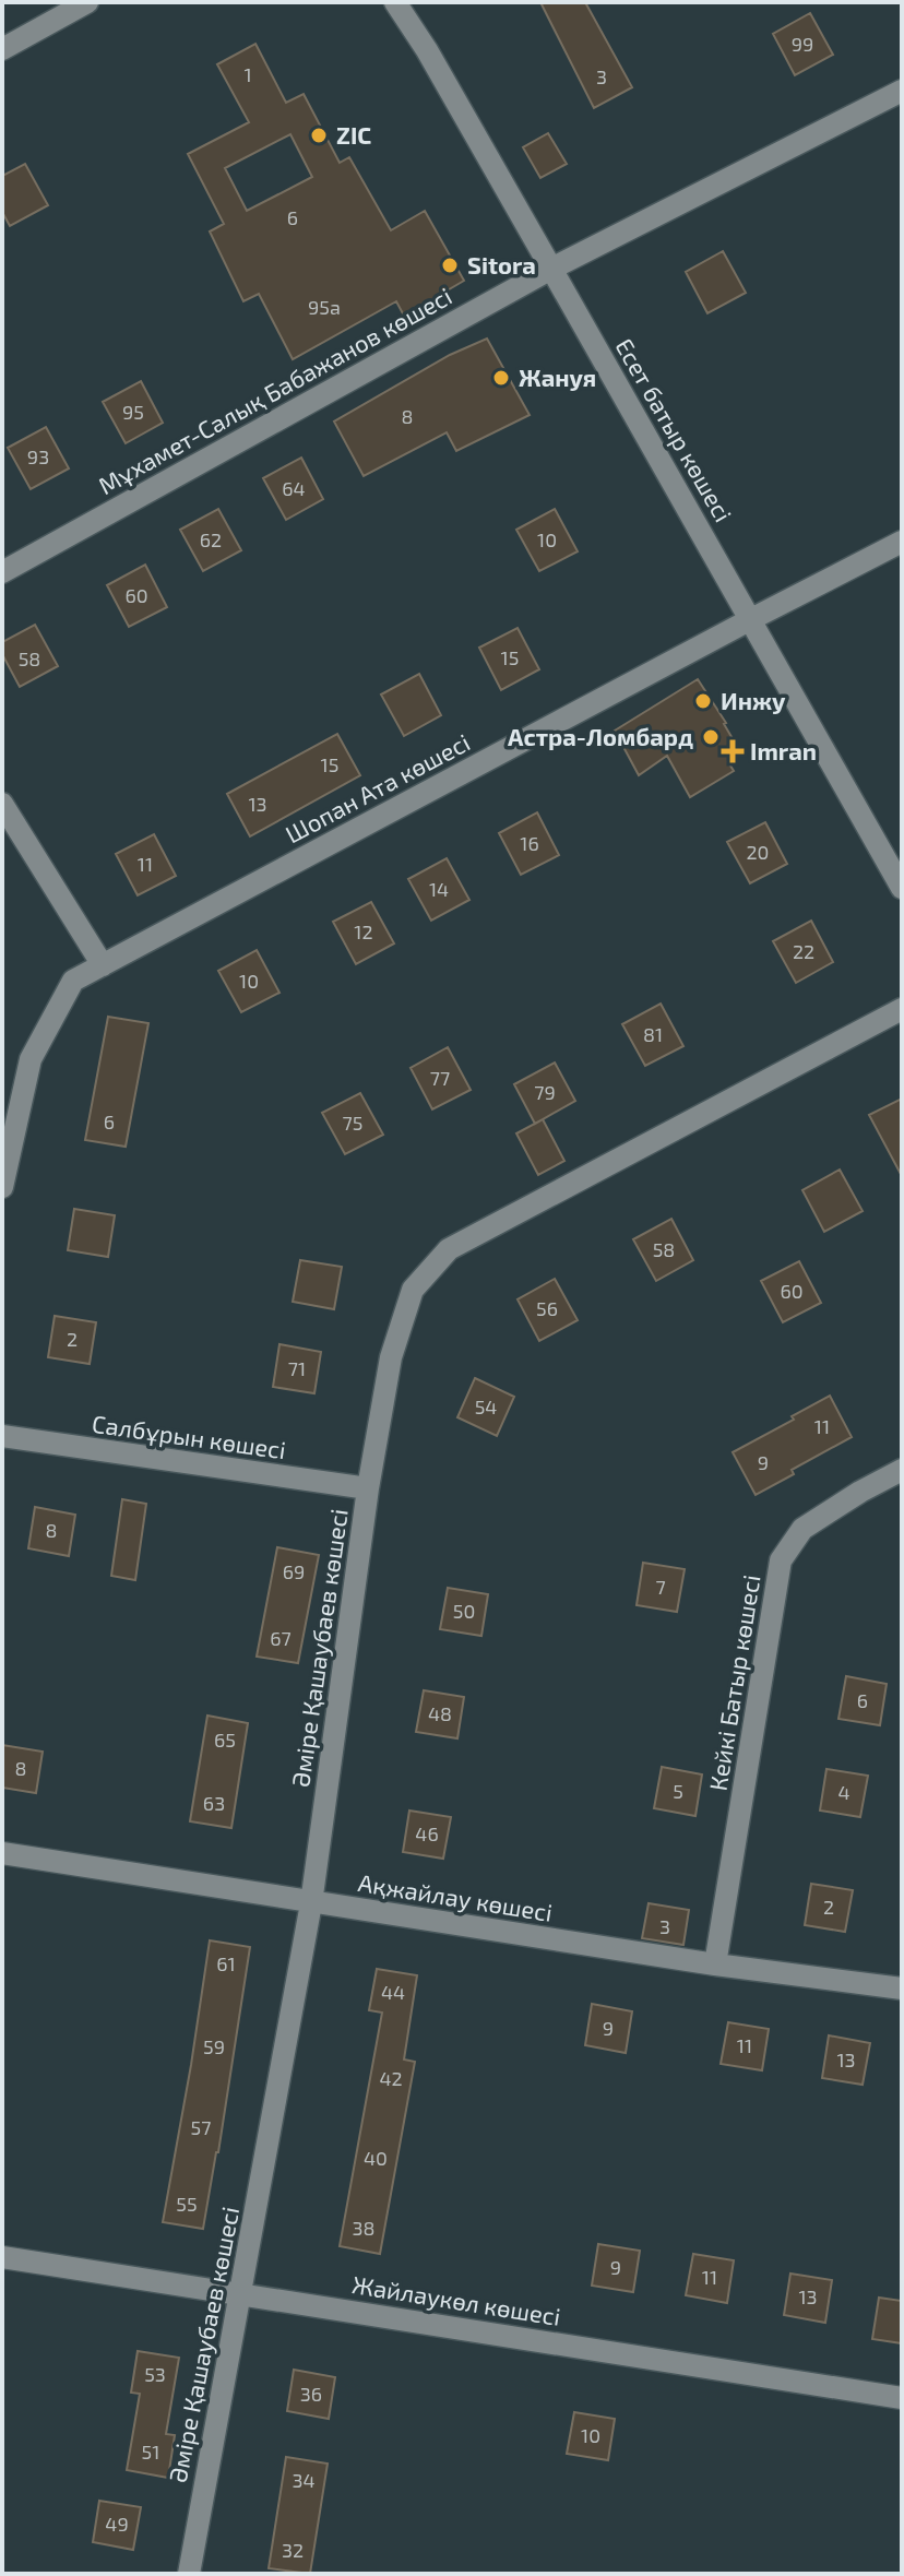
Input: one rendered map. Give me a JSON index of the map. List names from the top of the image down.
{
  "streets": {
    "street": [
      "Мұхамет-Салық Бабажанов көшесі",
      "Есет батыр көшесі",
      "Шопан Ата көшесі",
      "Салбұрын көшесі",
      "Әміре Қашаубаев көшесі",
      "Кейкі Батыр көшесі",
      "Ақжайлау көшесі",
      "Жайлаукөл көшесі"
    ]
  },
  "crossings": [
    ["Мұхамет-Салық Бабажанов көшесі", "Есет батыр көшесі"],
    ["Есет батыр көшесі", "Шопан Ата көшесі"],
    ["Салбұрын көшесі", "Әміре Қашаубаев көшесі"],
    ["Әміре Қашаубаев көшесі", "Ақжайлау көшесі"],
    ["Әміре Қашаубаев көшесі", "Жайлаукөл көшесі"],
    ["Кейкі Батыр көшесі", "Ақжайлау көшесі"]
  ],
  "places": {
    "other": [
      "ZIC",
      "Sitora",
      "Жануя",
      "Инжу",
      "Астра-Ломбард"
    ],
    "health": ["Imran"]
  },
  "house_numbers": [
    "99",
    "1",
    "3",
    "6",
    "95а",
    "95",
    "8",
    "93",
    "64",
    "62",
    "10",
    "60",
    "15",
    "58",
    "15",
    "13",
    "16",
    "20",
    "11",
    "14",
    "12",
    "22",
    "10",
    "81",
    "77",
    "79",
    "6",
    "75",
    "58",
    "60",
    "56",
    "2",
    "71",
    "54",
    "11",
    "9",
    "8",
    "69",
    "7",
    "50",
    "67",
    "6",
    "48",
    "65",
    "8",
    "5",
    "4",
    "63",
    "46",
    "2",
    "3",
    "61",
    "44",
    "9",
    "11",
    "59",
    "13",
    "42",
    "57",
    "40",
    "55",
    "38",
    "9",
    "11",
    "13",
    "53",
    "36",
    "10",
    "51",
    "34",
    "49",
    "32"
  ]
}
